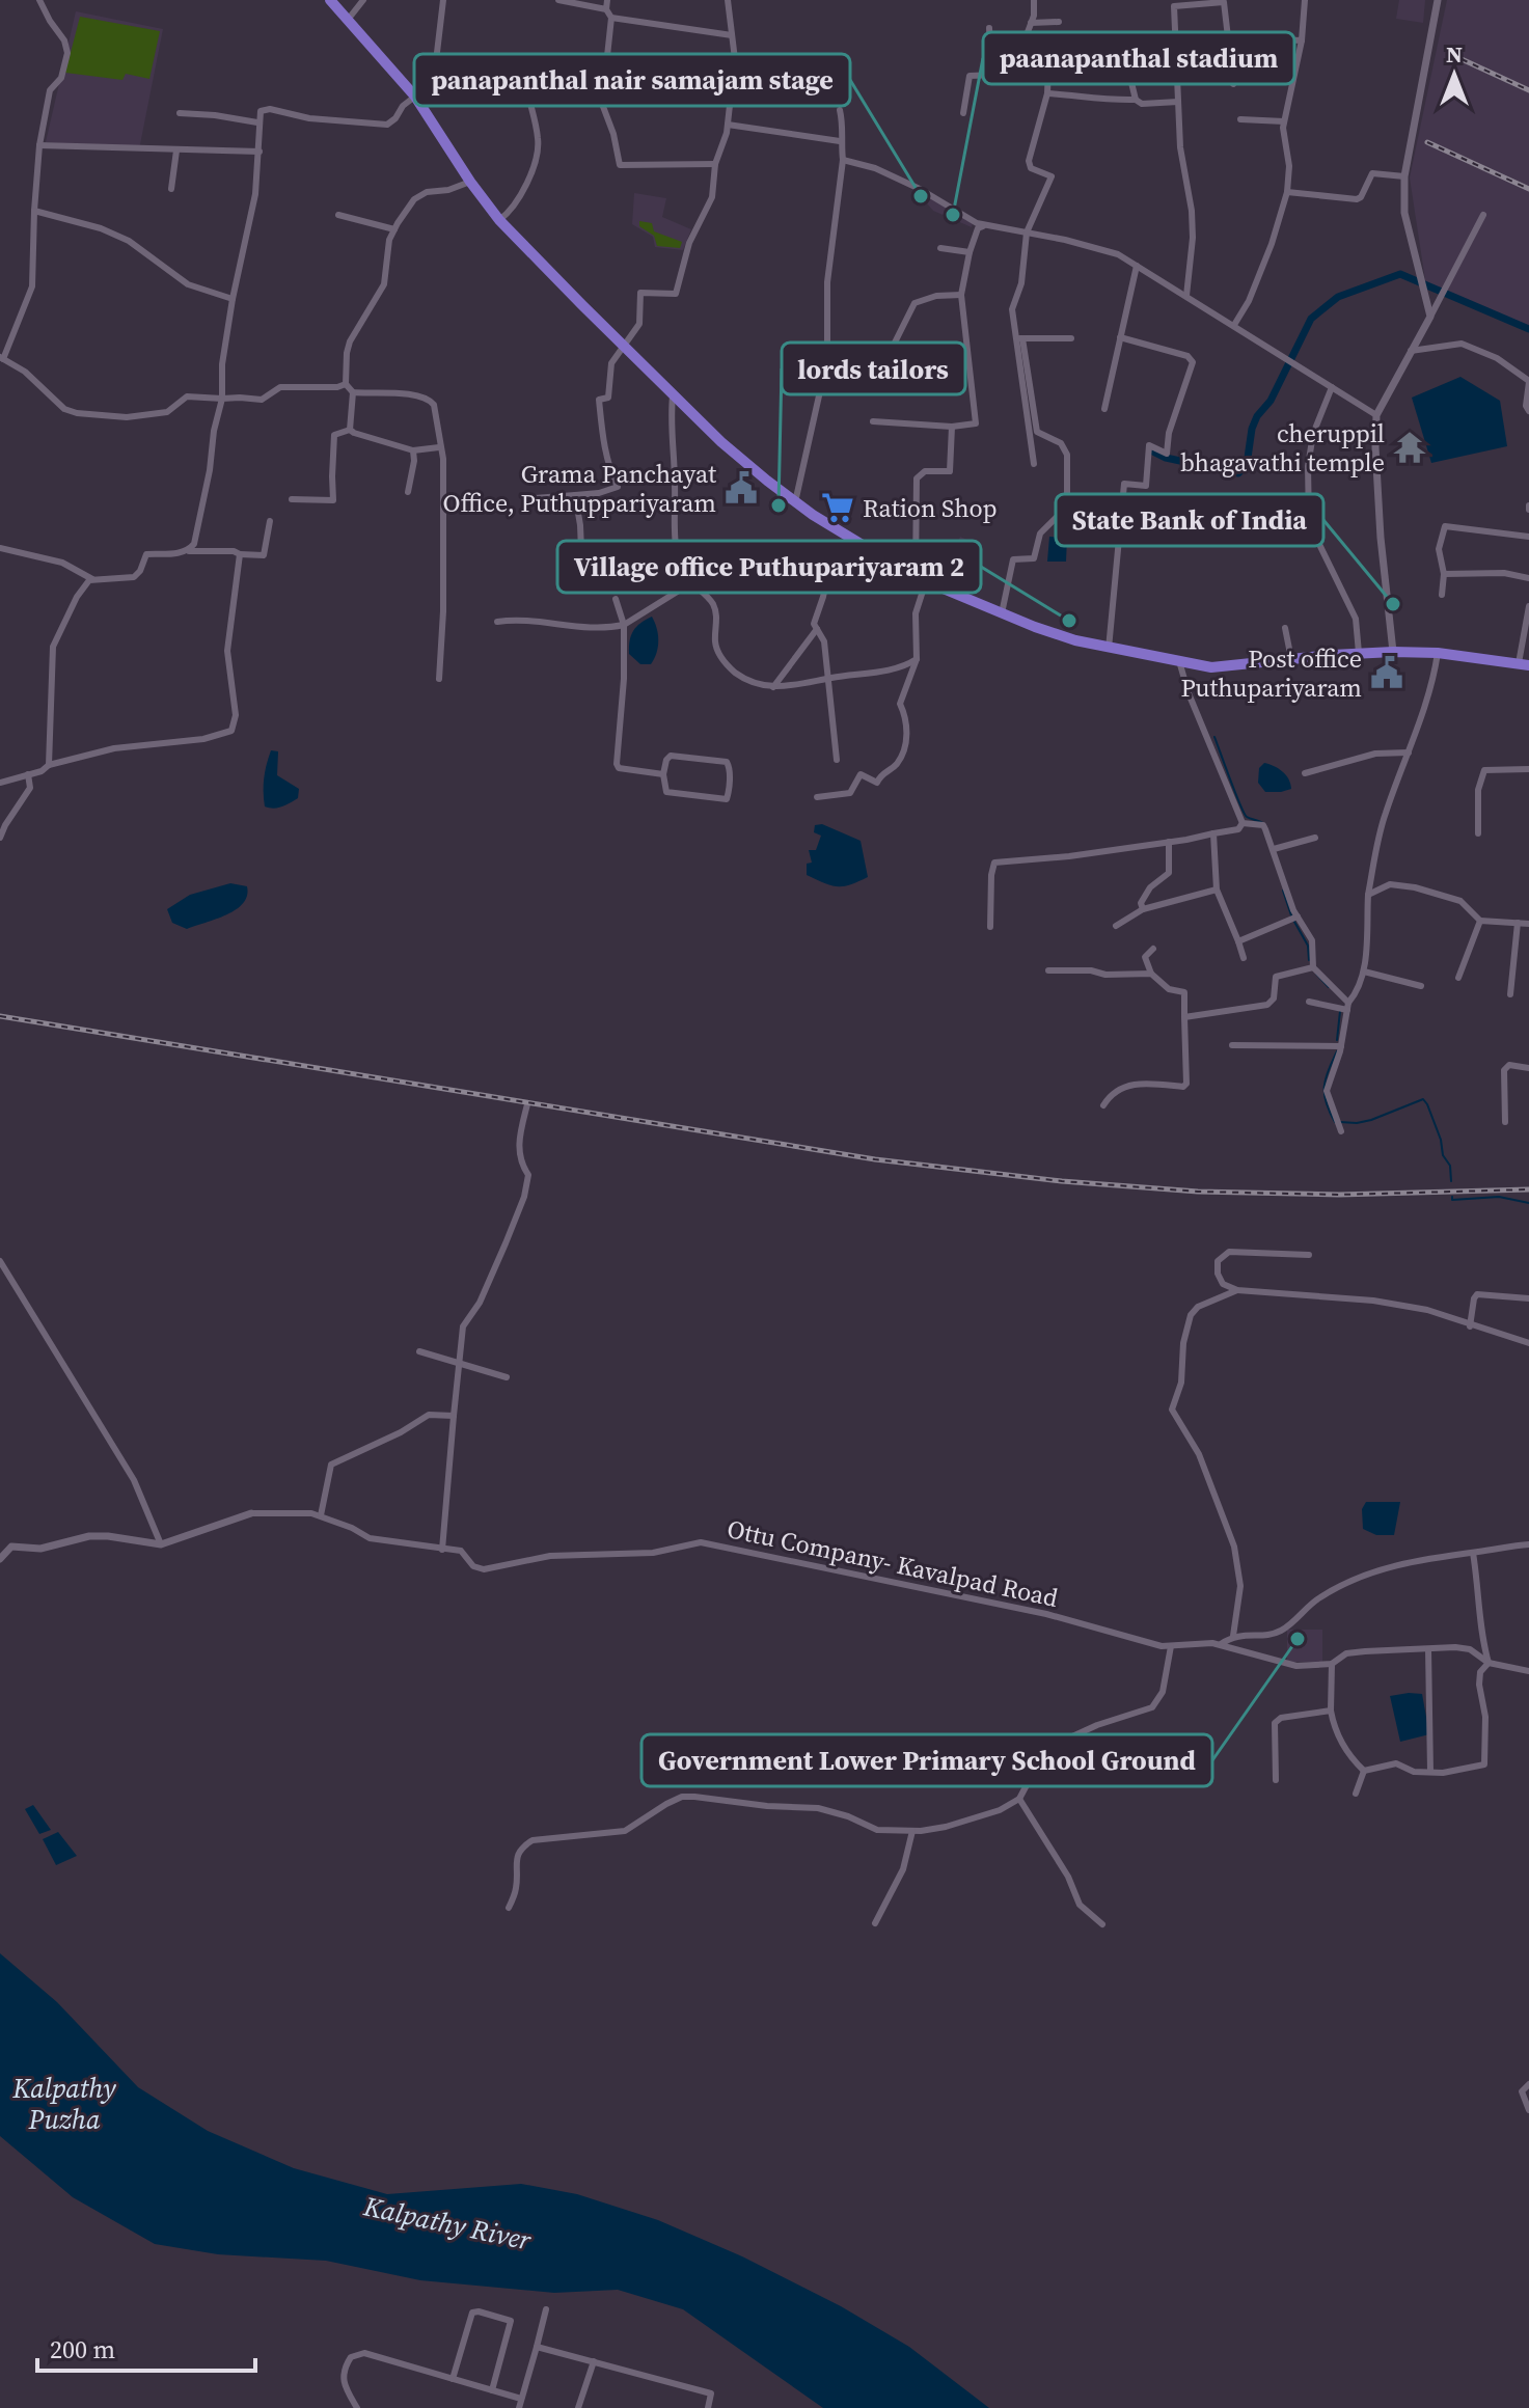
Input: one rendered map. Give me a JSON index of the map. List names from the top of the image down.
{
  "streets": {
    "street": ["Ottu Company- Kavalpad Road"]
  },
  "water": ["Kalpathy Puzha", "Kalpathy River"],
  "places": {
    "other": [
      "panapanthal nair samajam stage",
      "paanapanthal stadium",
      "lords tailors",
      "State Bank of India",
      "Village office Puthupariyaram 2",
      "Government Lower Primary School Ground"
    ],
    "temple": ["cheruppil bhagavathi temple"],
    "public building": ["Grama Panchayat Office, Puthuppariyaram", "Post office Puthupariyaram"],
    "supermarket": ["Ration Shop"]
  },
  "scale_bar": "200 m",
  "north": "top"
}
